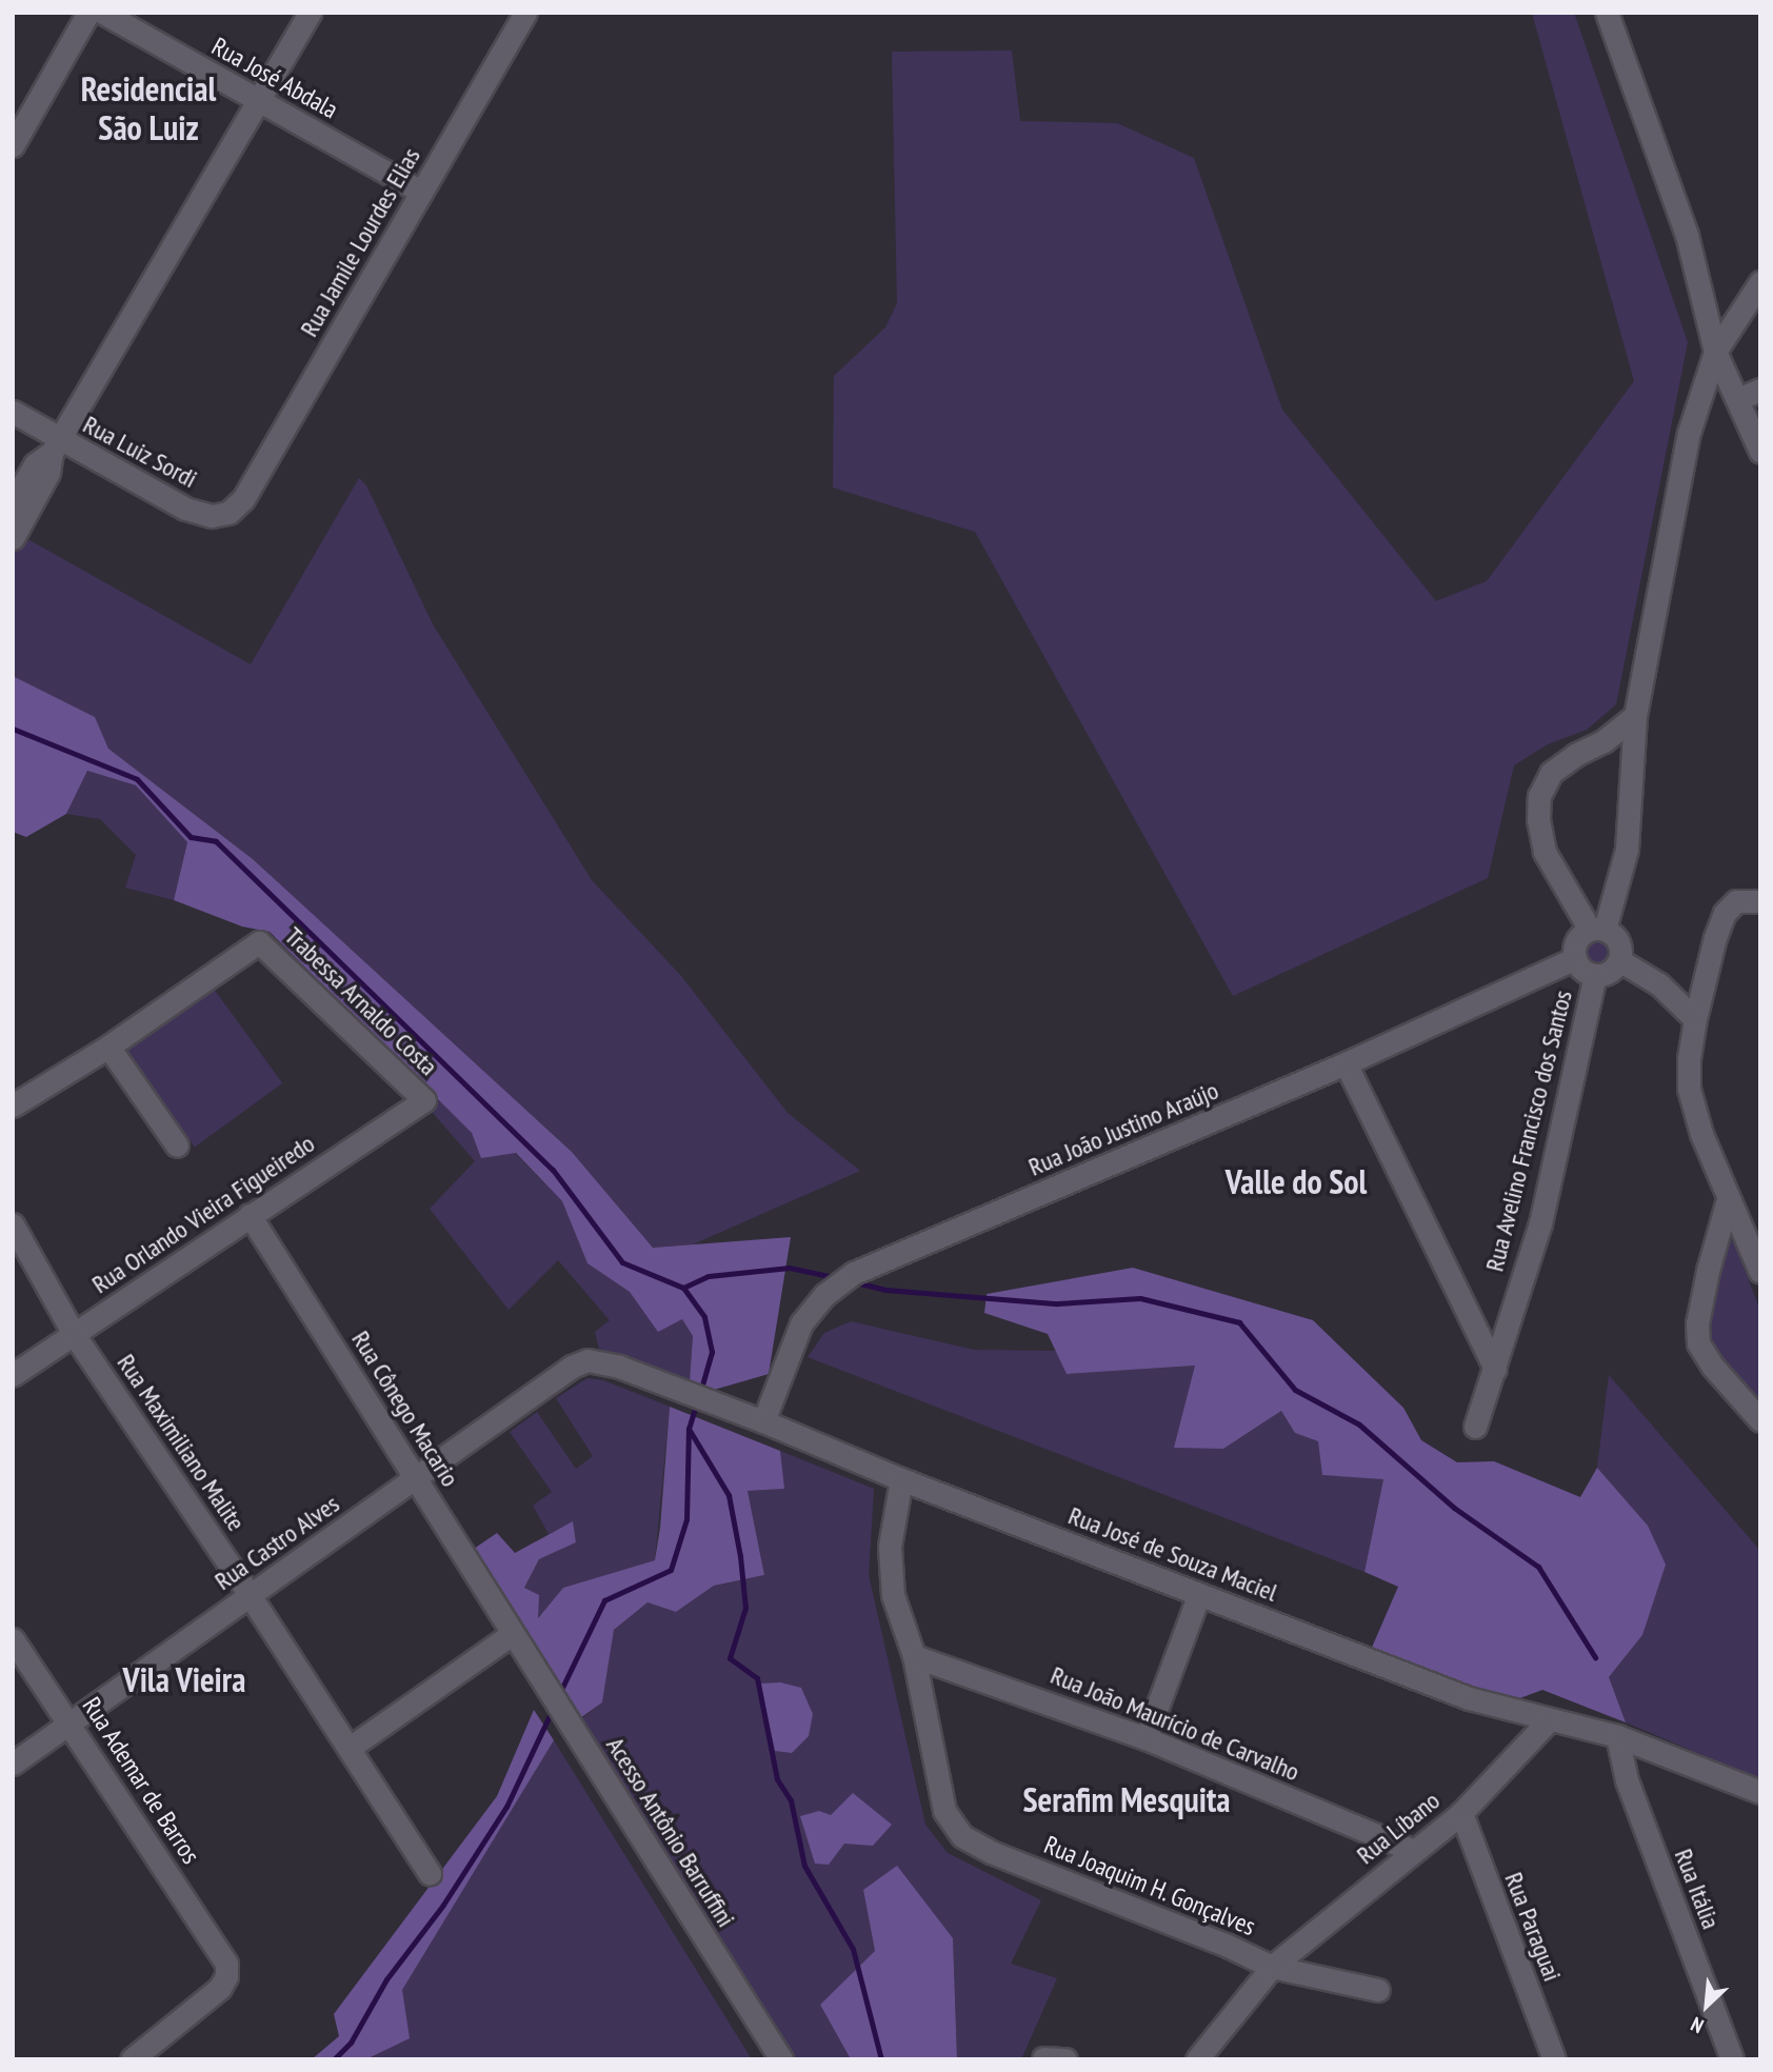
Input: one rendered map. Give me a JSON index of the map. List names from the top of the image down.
{
  "streets": {
    "street": [
      "Rua José Abdala",
      "Rua Jamile Lourdes Elias",
      "Rua Luiz Sordi",
      "Trabessa Arnaldo Costa",
      "Rua João Justino Araújo",
      "Rua Avelino Francisco dos Santos",
      "Rua Orlando Vieira Figueiredo",
      "Rua Cônego Macario",
      "Rua Maximiliano Malite",
      "Rua Castro Alves",
      "Rua José de Souza Maciel",
      "Rua João Maurício de Carvalho",
      "Rua Ademar de Barros",
      "Rua Líbano",
      "Acesso Antônio Barruffini",
      "Rua Joaquim H. Gonçalves",
      "Rua Itália",
      "Rua Paraguai"
    ]
  },
  "crossings": [
    ["Rua José Abdala", "Rua Jamile Lourdes Elias"],
    ["Rua Jamile Lourdes Elias", "Rua Luiz Sordi"],
    ["Trabessa Arnaldo Costa", "Rua Orlando Vieira Figueiredo"],
    ["Rua João Justino Araújo", "Rua Avelino Francisco dos Santos"],
    ["Rua João Justino Araújo", "Rua José de Souza Maciel"],
    ["Rua Orlando Vieira Figueiredo", "Rua Cônego Macario"],
    ["Rua Orlando Vieira Figueiredo", "Rua Maximiliano Malite"],
    ["Rua Cônego Macario", "Rua Castro Alves"],
    ["Rua Cônego Macario", "Acesso Antônio Barruffini"],
    ["Rua Maximiliano Malite", "Rua Castro Alves"],
    ["Rua Castro Alves", "Rua José de Souza Maciel"],
    ["Rua Castro Alves", "Rua Ademar de Barros"],
    ["Rua José de Souza Maciel", "Rua Líbano"],
    ["Rua José de Souza Maciel", "Rua Joaquim H. Gonçalves"],
    ["Rua José de Souza Maciel", "Rua Itália"],
    ["Rua João Maurício de Carvalho", "Rua Líbano"],
    ["Rua João Maurício de Carvalho", "Rua Joaquim H. Gonçalves"],
    ["Rua Líbano", "Rua Joaquim H. Gonçalves"],
    ["Rua Líbano", "Rua Paraguai"]
  ],
  "districts": [
    "Residencial São Luiz",
    "Valle do Sol",
    "Vila Vieira",
    "Serafim Mesquita"
  ],
  "north": "bottom left"
}
